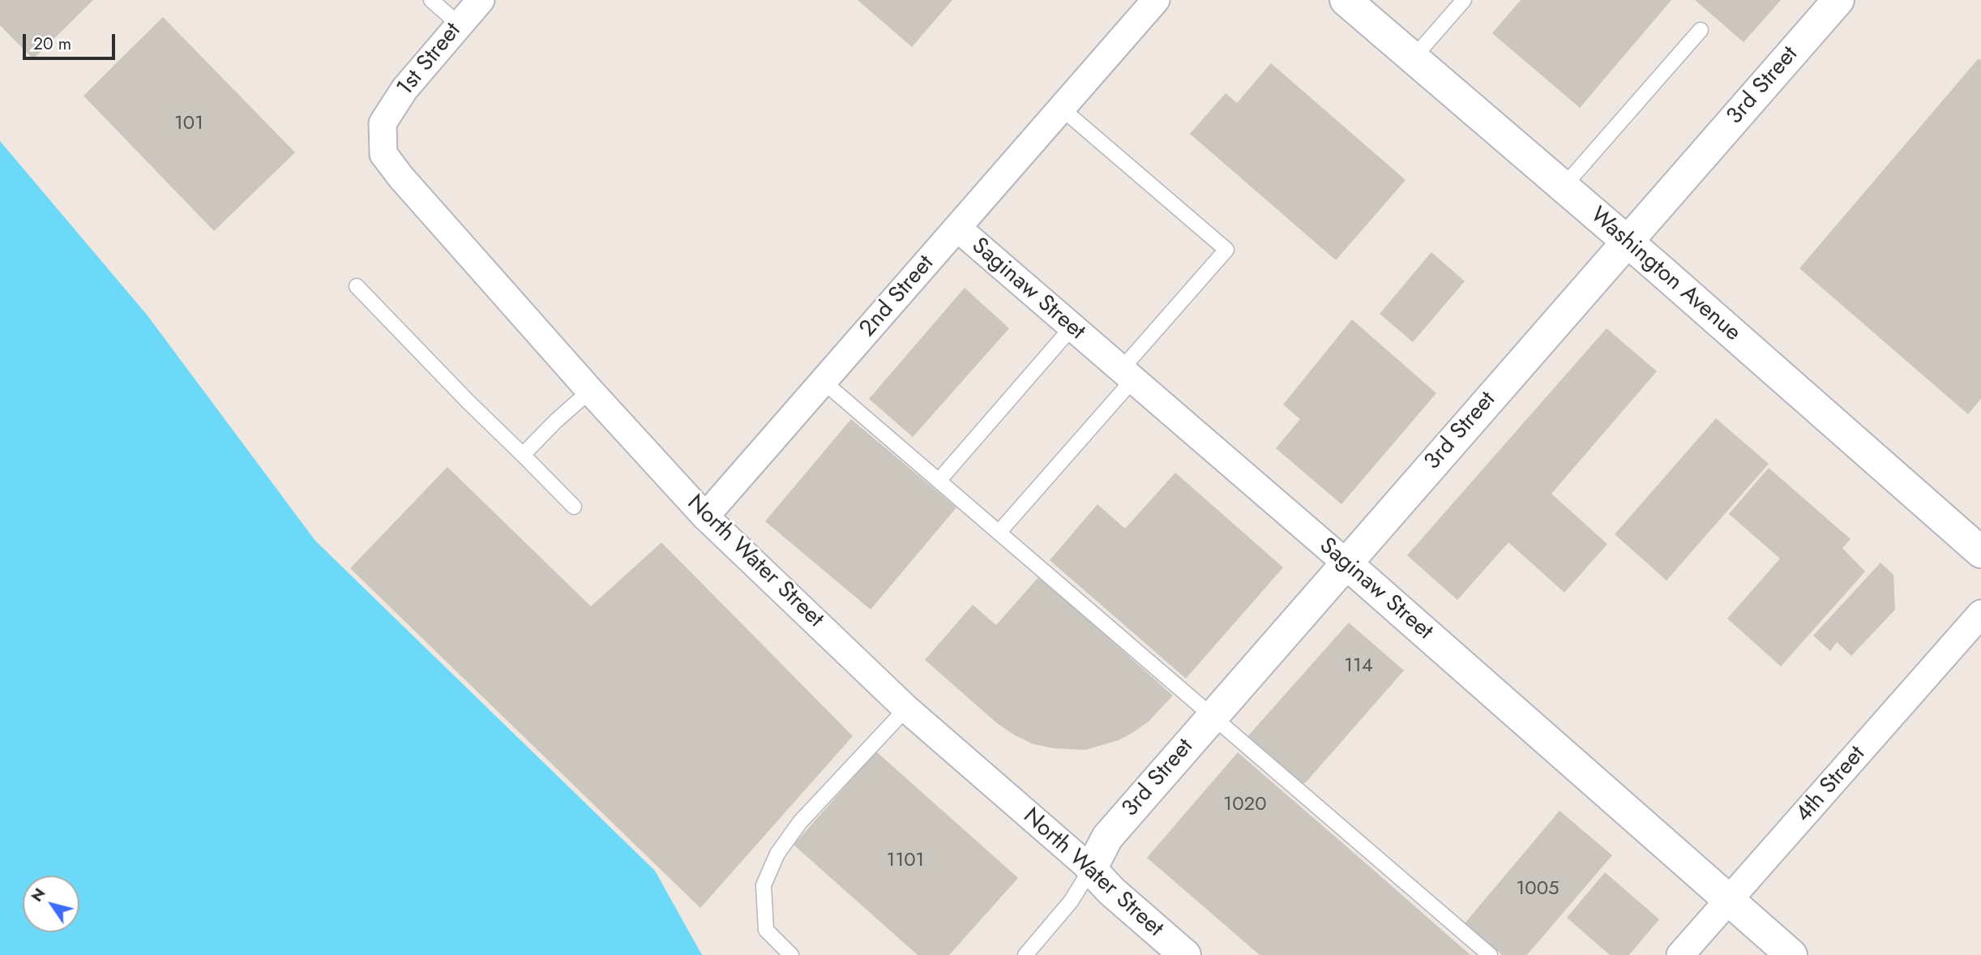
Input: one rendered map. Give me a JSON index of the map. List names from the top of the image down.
{
  "streets": {
    "street": [
      "1st Street",
      "3rd Street",
      "Washington Avenue",
      "Saginaw Street",
      "2nd Street",
      "North Water Street",
      "4th Street"
    ]
  },
  "crossings": [
    ["1st Street", "North Water Street"],
    ["3rd Street", "Washington Avenue"],
    ["3rd Street", "Saginaw Street"],
    ["3rd Street", "North Water Street"],
    ["Saginaw Street", "2nd Street"],
    ["Saginaw Street", "4th Street"],
    ["2nd Street", "North Water Street"]
  ],
  "house_numbers": [
    "101",
    "114",
    "1020",
    "1101",
    "1005"
  ],
  "scale_bar": "20 m",
  "north": "top left"
}
